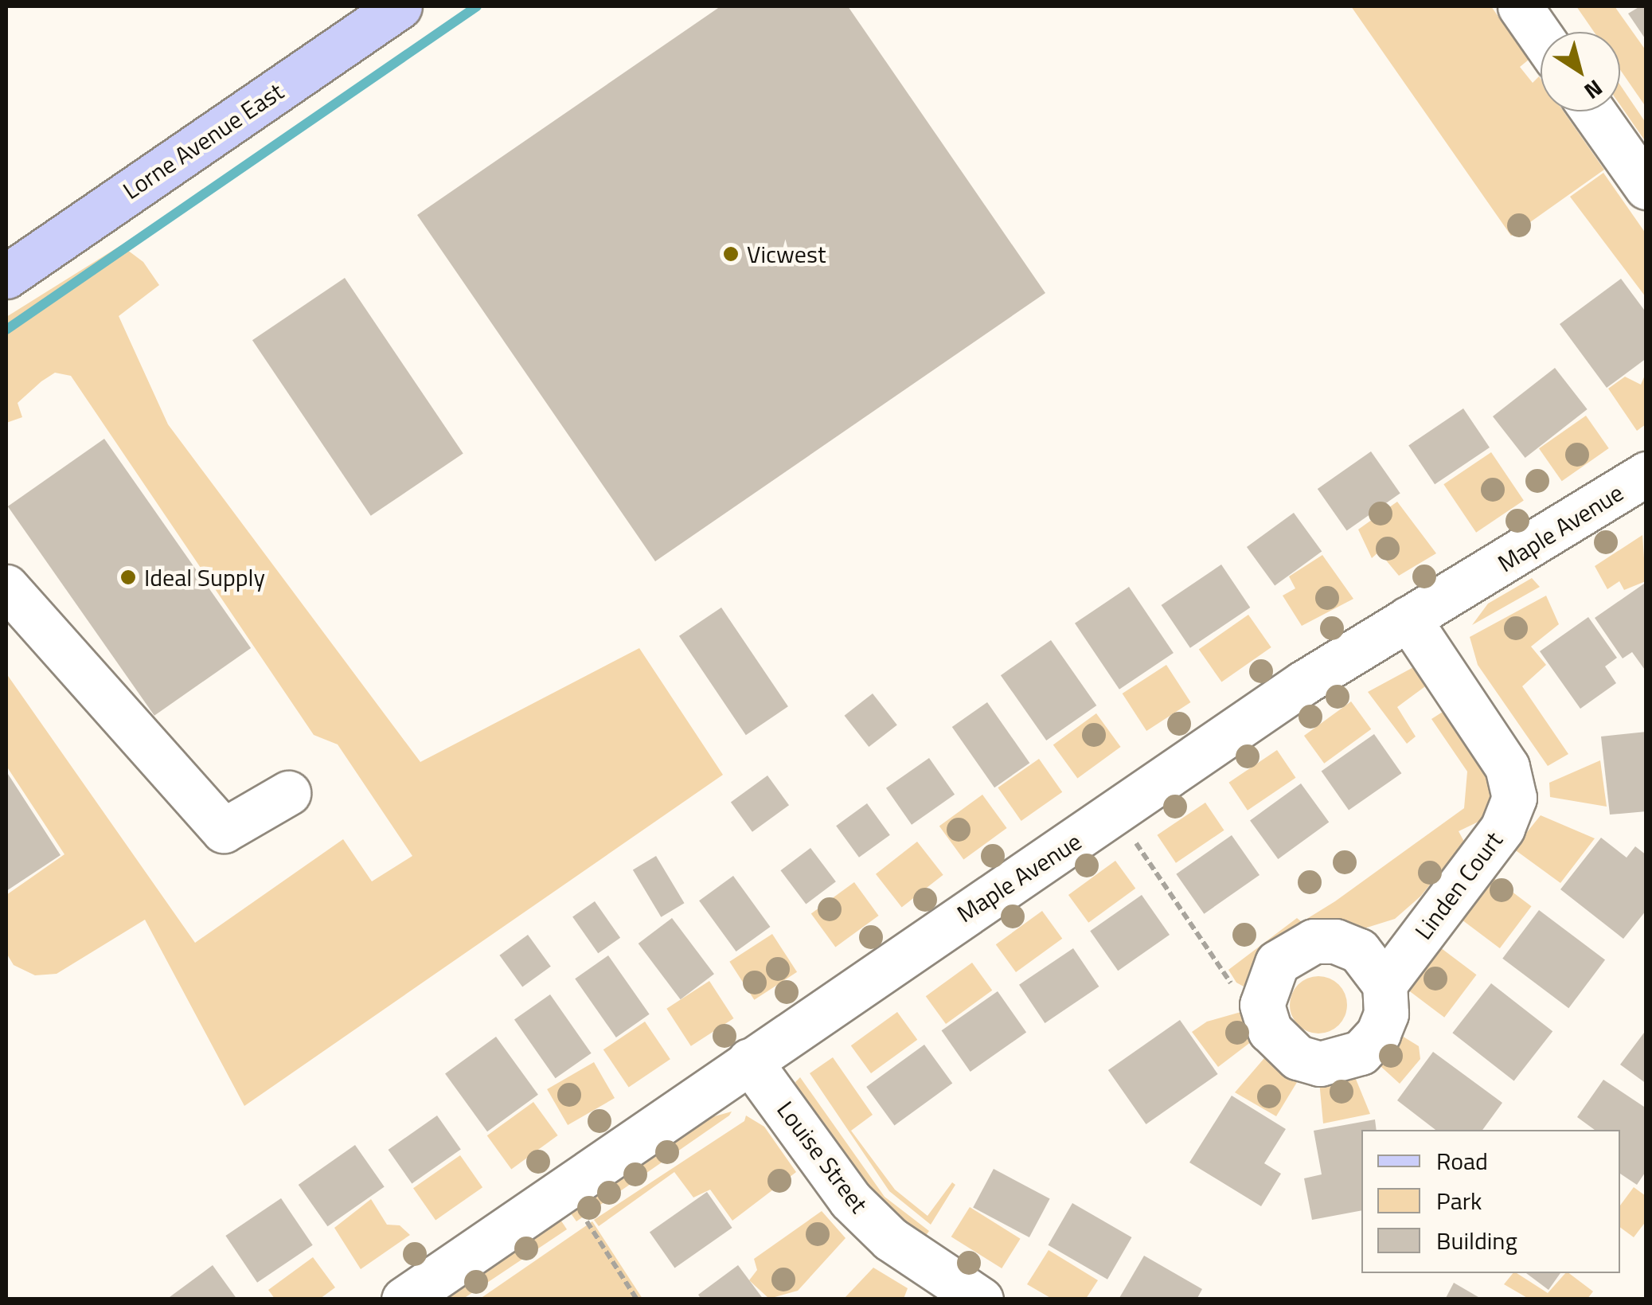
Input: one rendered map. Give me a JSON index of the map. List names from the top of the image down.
{
  "streets": {
    "main road": ["Lorne Avenue East"],
    "street": ["Maple Avenue", "Linden Court", "Louise Street"]
  },
  "crossings": [
    ["Maple Avenue", "Linden Court"],
    ["Maple Avenue", "Louise Street"]
  ],
  "places": ["Vicwest", "Ideal Supply"],
  "legend": ["Road", "Park", "Building"],
  "north": "bottom right"
}
